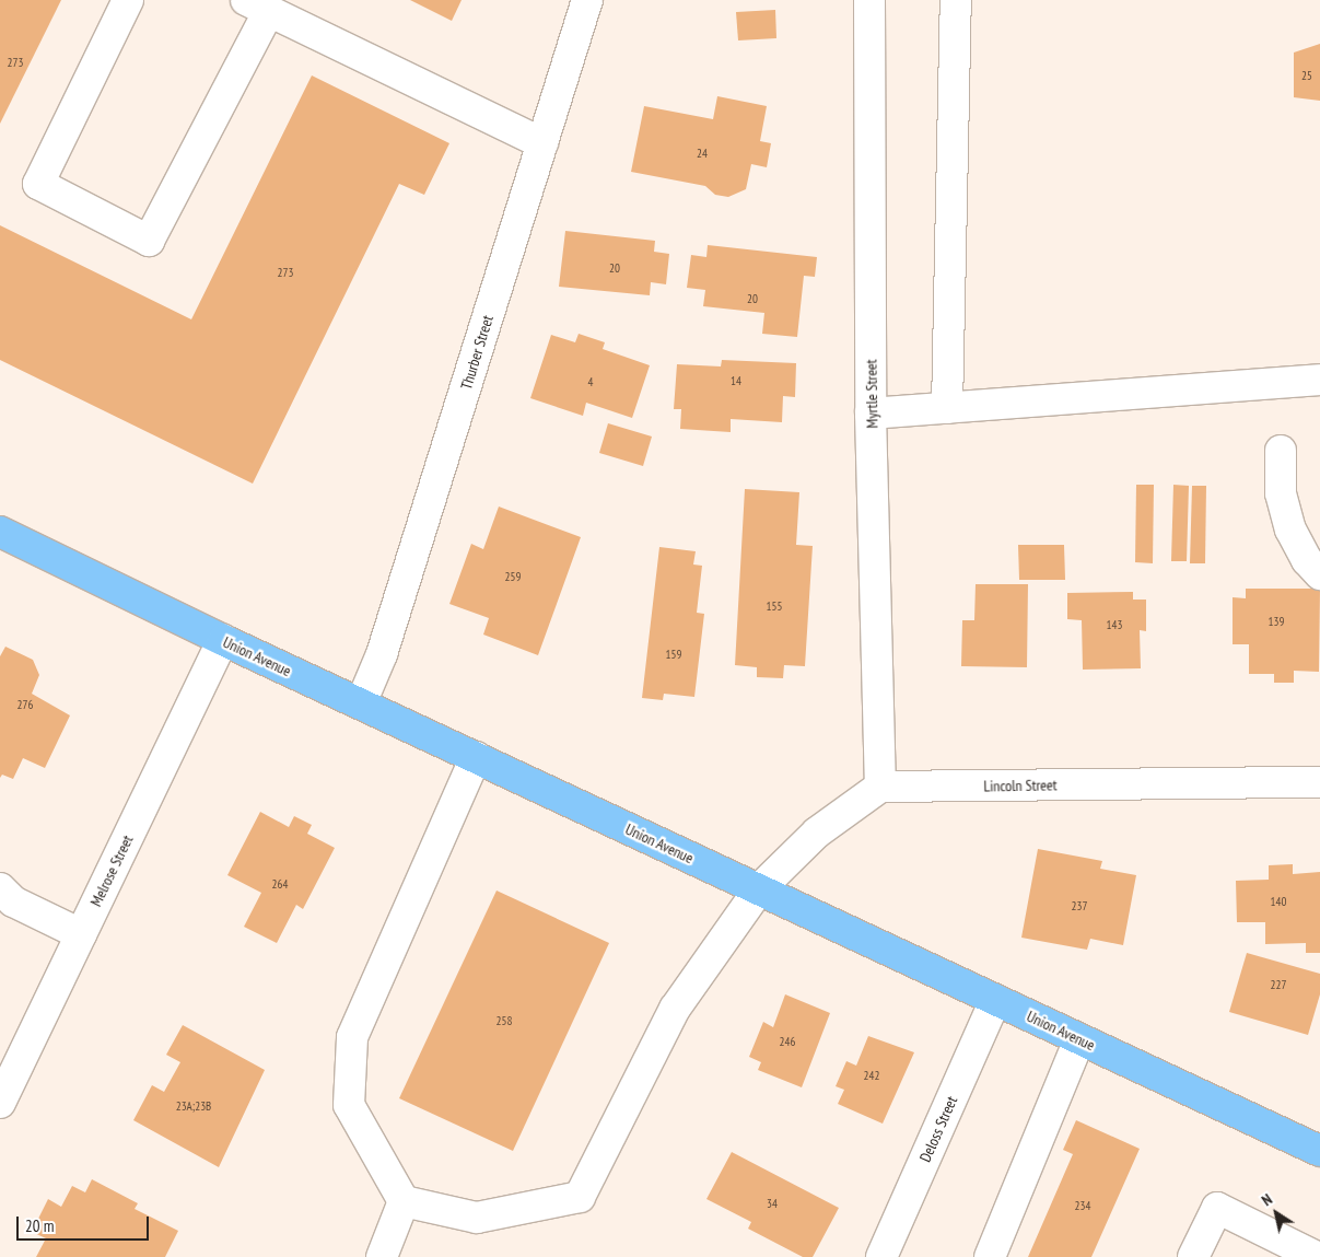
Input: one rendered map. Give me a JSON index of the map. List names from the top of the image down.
{
  "streets": {
    "main road": ["Union Avenue"],
    "street": [
      "Thurber Street",
      "Myrtle Street",
      "Lincoln Street",
      "Melrose Street",
      "Deloss Street"
    ]
  },
  "crossings": [
    ["Thurber Street", "Union Avenue"],
    ["Myrtle Street", "Lincoln Street"],
    ["Union Avenue", "Melrose Street"],
    ["Union Avenue", "Deloss Street"]
  ],
  "house_numbers": [
    "273",
    "25",
    "24",
    "20",
    "273",
    "20",
    "14",
    "4",
    "259",
    "155",
    "139",
    "143",
    "159",
    "276",
    "264",
    "140",
    "237",
    "227",
    "258",
    "246",
    "242",
    "23A;23B",
    "34",
    "234"
  ],
  "scale_bar": "20 m",
  "north": "top left"
}
